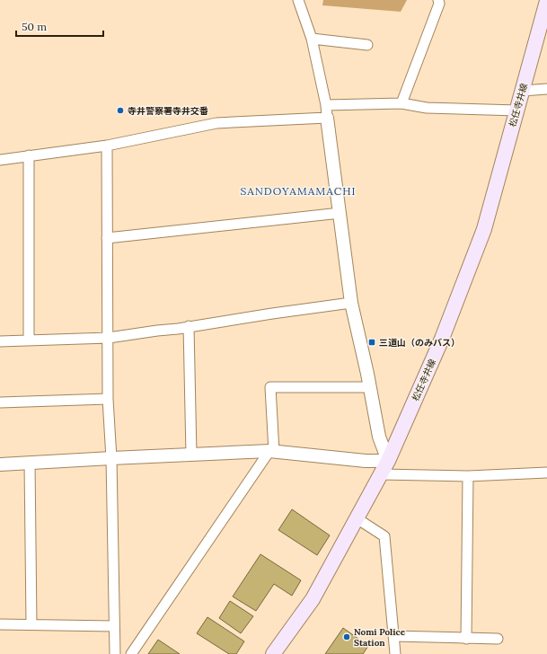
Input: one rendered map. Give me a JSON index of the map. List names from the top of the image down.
{
  "streets": {
    "main road": ["松任寺井線"]
  },
  "districts": ["SANDOYAMAMACHI"],
  "places": {
    "other": ["寺井警察署寺井交番", "Nomi Police Station"],
    "transit": ["三道山（のみバス）"]
  },
  "scale_bar": "50 m"
}
